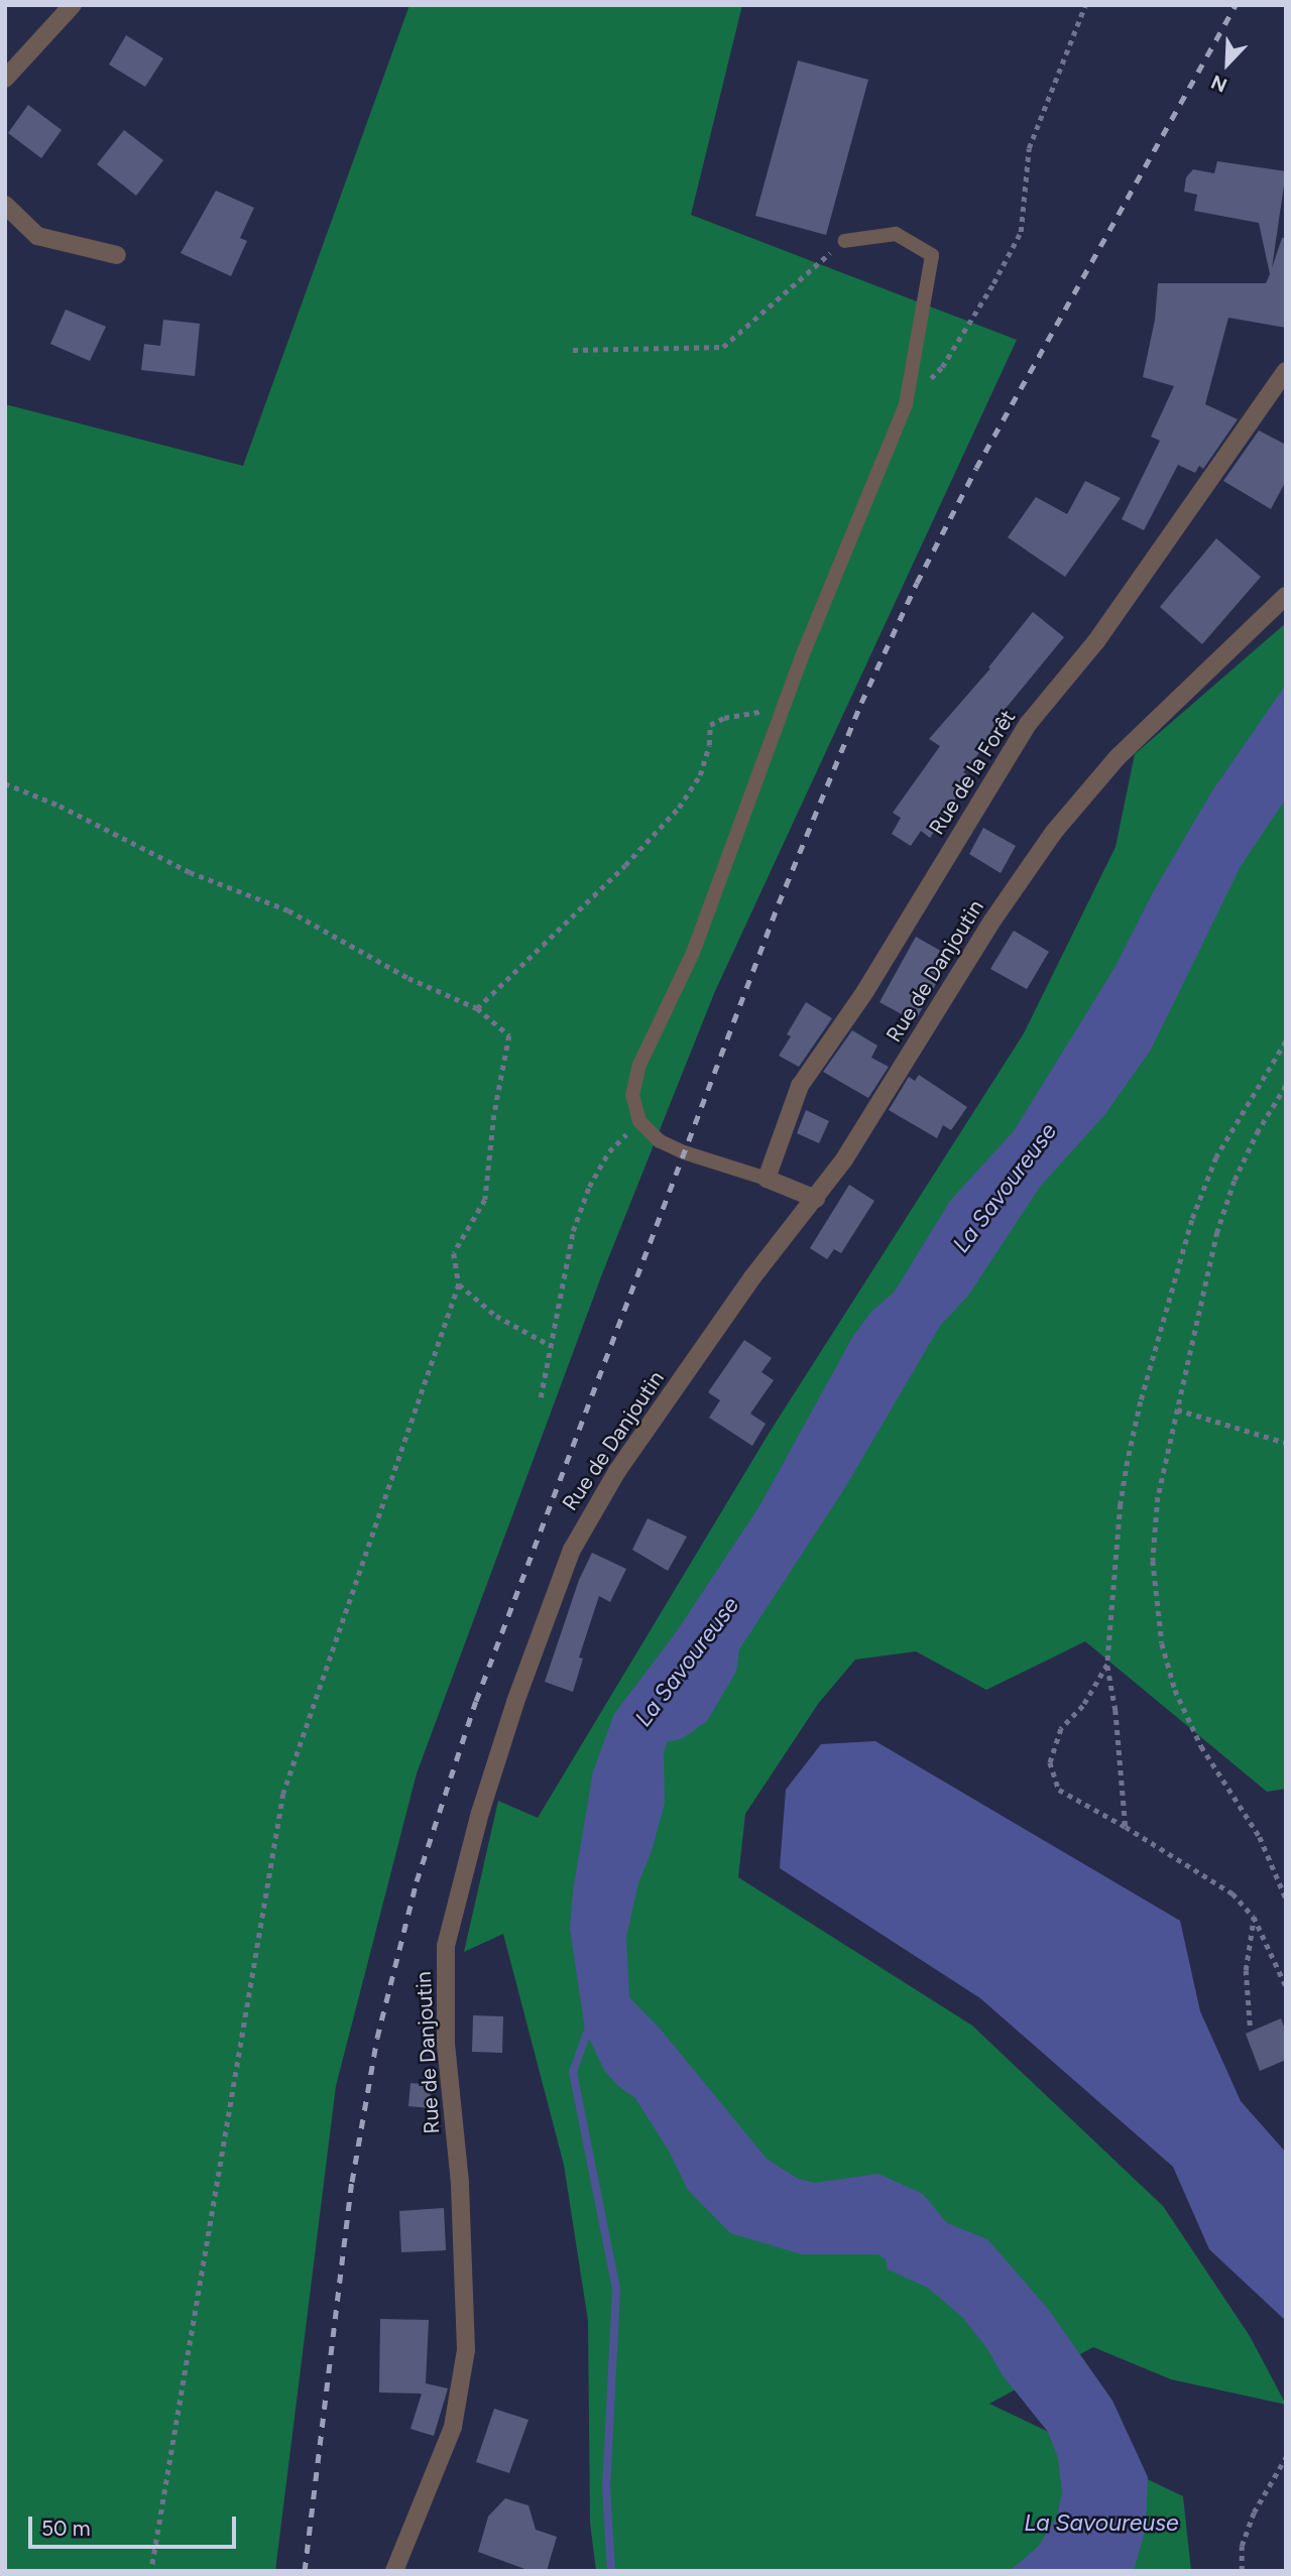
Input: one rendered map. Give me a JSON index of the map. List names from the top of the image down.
{
  "streets": {
    "street": ["Rue de la Forêt", "Rue de Danjoutin"]
  },
  "water": ["La Savoureuse"],
  "scale_bar": "50 m",
  "north": "bottom left"
}
